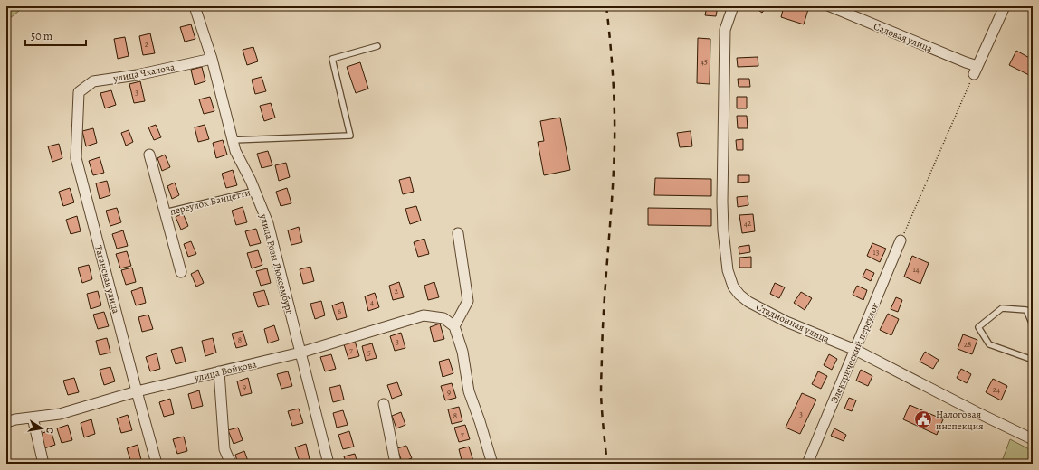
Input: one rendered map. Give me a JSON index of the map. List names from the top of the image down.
{
  "streets": {
    "street": [
      "Садовая улица",
      "улица Чкалова",
      "переулок Ванцетти",
      "улица Розы Люксембург",
      "Таганская улица",
      "Стадионная улица",
      "Электрический переулок",
      "улица Войкова"
    ]
  },
  "crossings": [
    ["улица Чкалова", "улица Розы Люксембург"],
    ["улица Чкалова", "Таганская улица"],
    ["переулок Ванцетти", "улица Розы Люксембург"],
    ["улица Розы Люксембург", "улица Войкова"],
    ["Таганская улица", "улица Войкова"],
    ["Стадионная улица", "Электрический переулок"]
  ],
  "places": {
    "public building": ["Налоговая инспекция"]
  },
  "house_numbers": [
    "2",
    "45",
    "3",
    "42",
    "13",
    "14",
    "2",
    "4",
    "6",
    "8",
    "3",
    "28",
    "7",
    "5",
    "9",
    "24",
    "9",
    "3",
    "8",
    "7"
  ],
  "scale_bar": "50 m",
  "north": "right"
}
